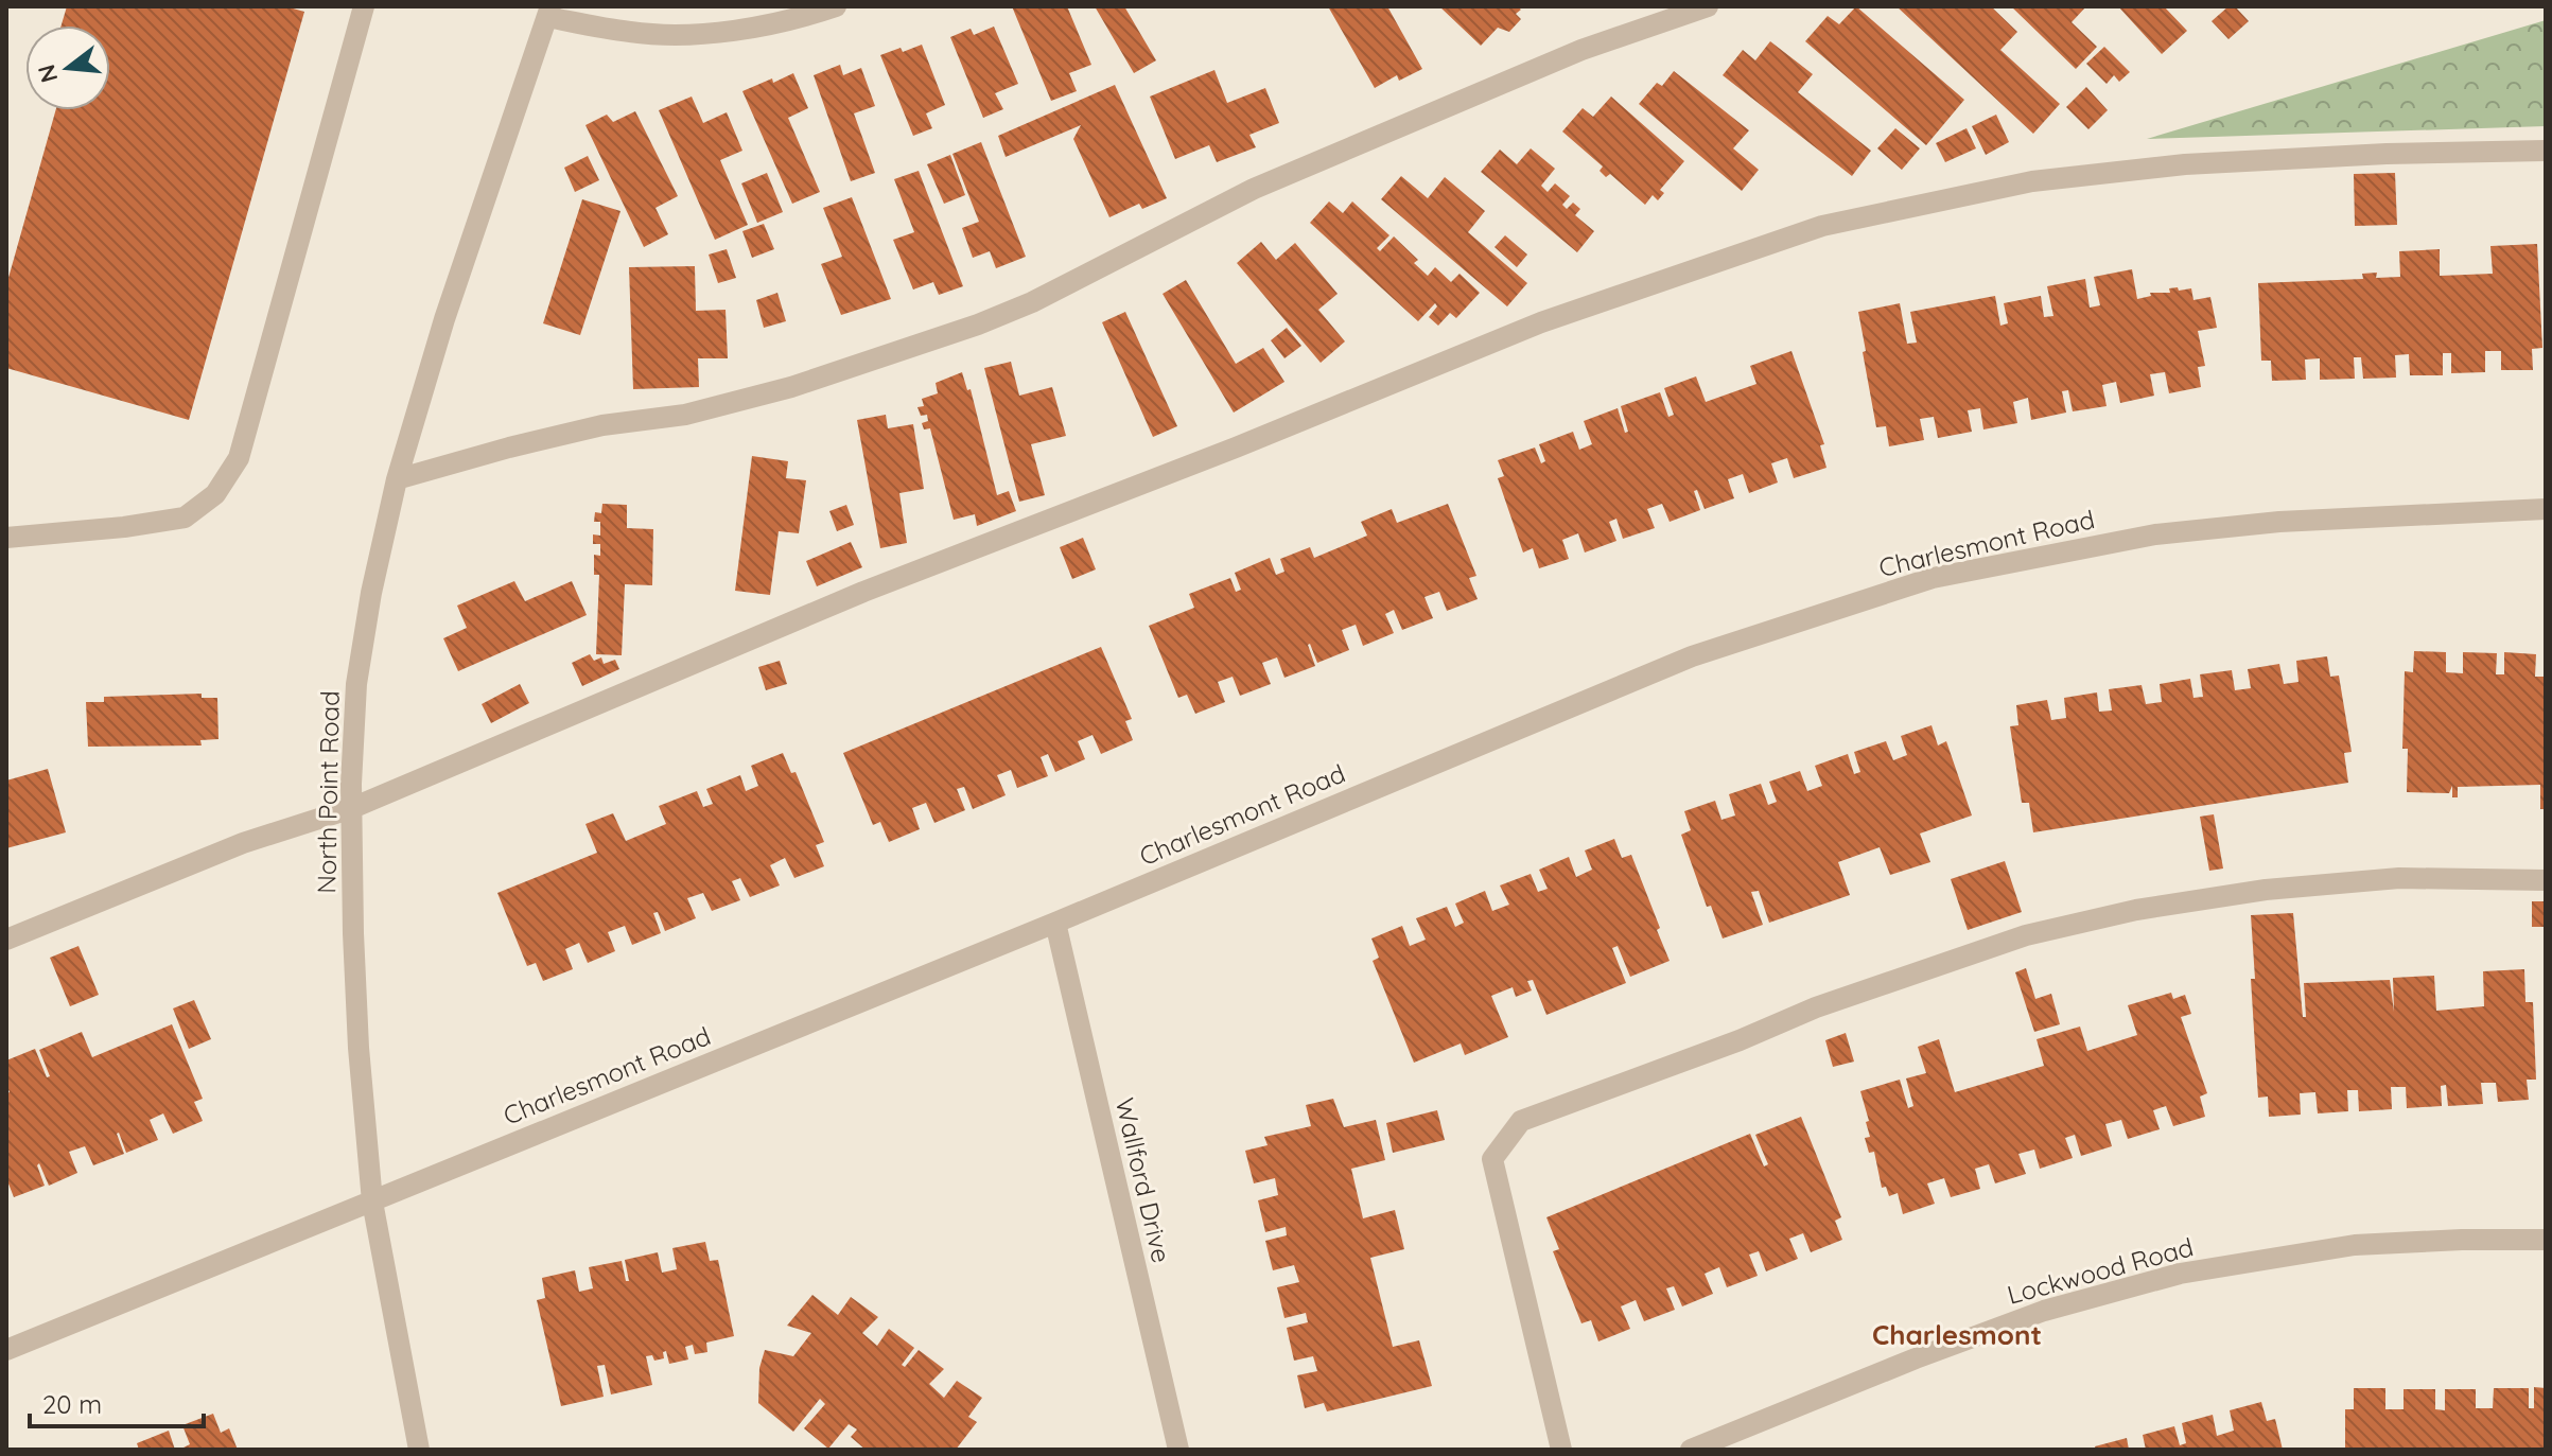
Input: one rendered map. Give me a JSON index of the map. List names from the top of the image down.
{
  "streets": {
    "street": [
      "Charlesmont Road",
      "North Point Road",
      "Wallford Drive",
      "Lockwood Road"
    ]
  },
  "crossings": [
    ["Charlesmont Road", "North Point Road"],
    ["Charlesmont Road", "Wallford Drive"]
  ],
  "districts": ["Charlesmont"],
  "scale_bar": "20 m",
  "north": "left"
}
